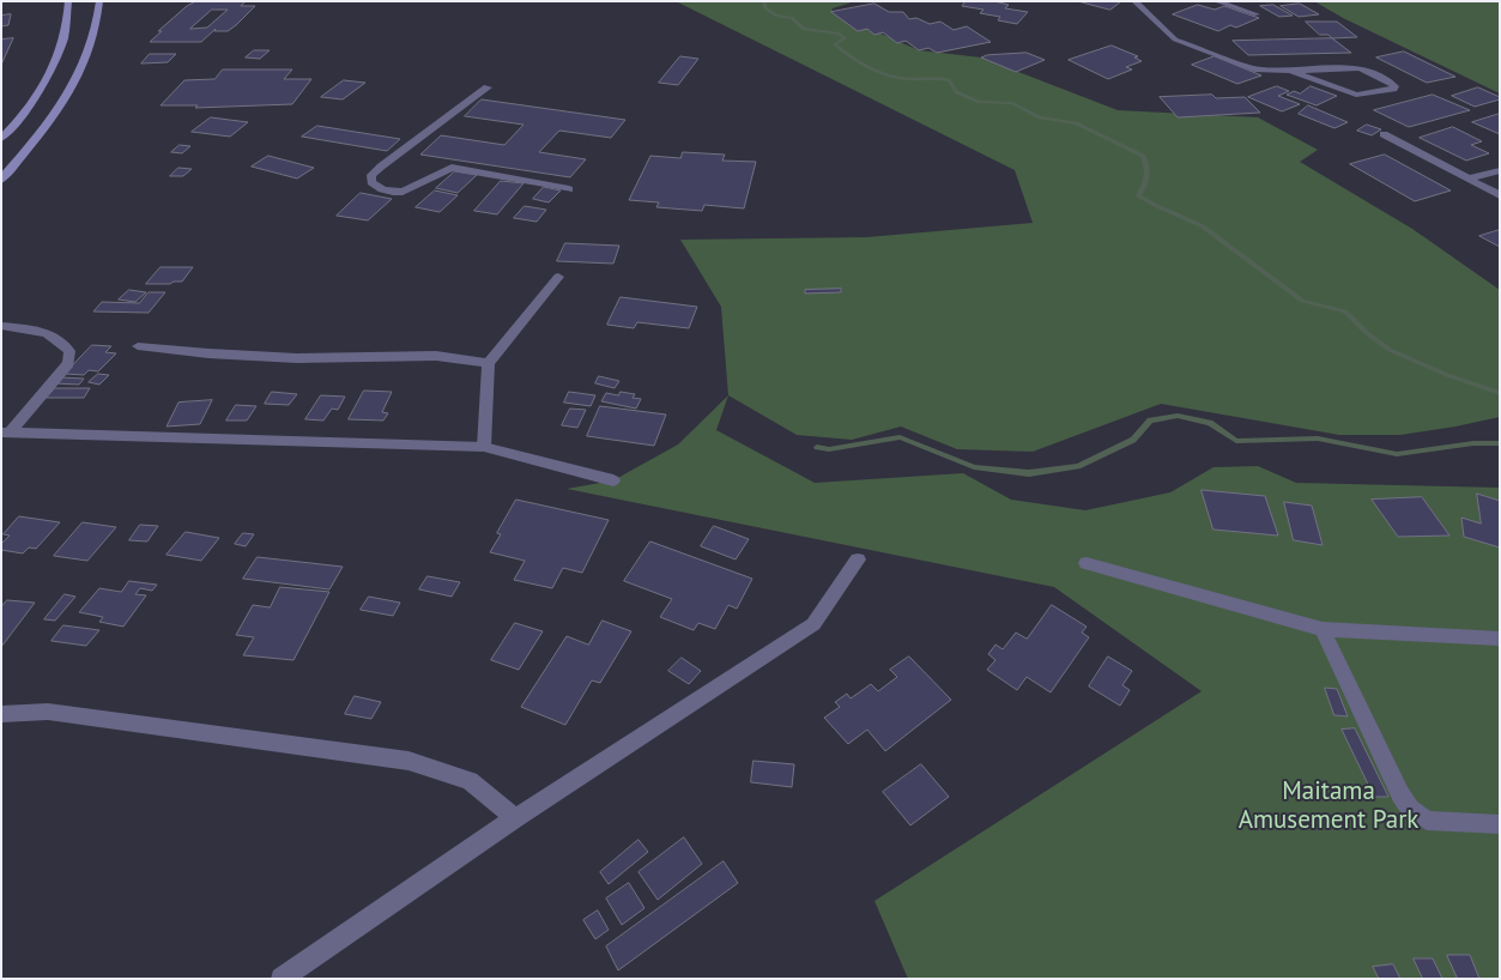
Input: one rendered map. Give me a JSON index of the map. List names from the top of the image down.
{
  "parks": ["Maitama Amusement Park"]
}
